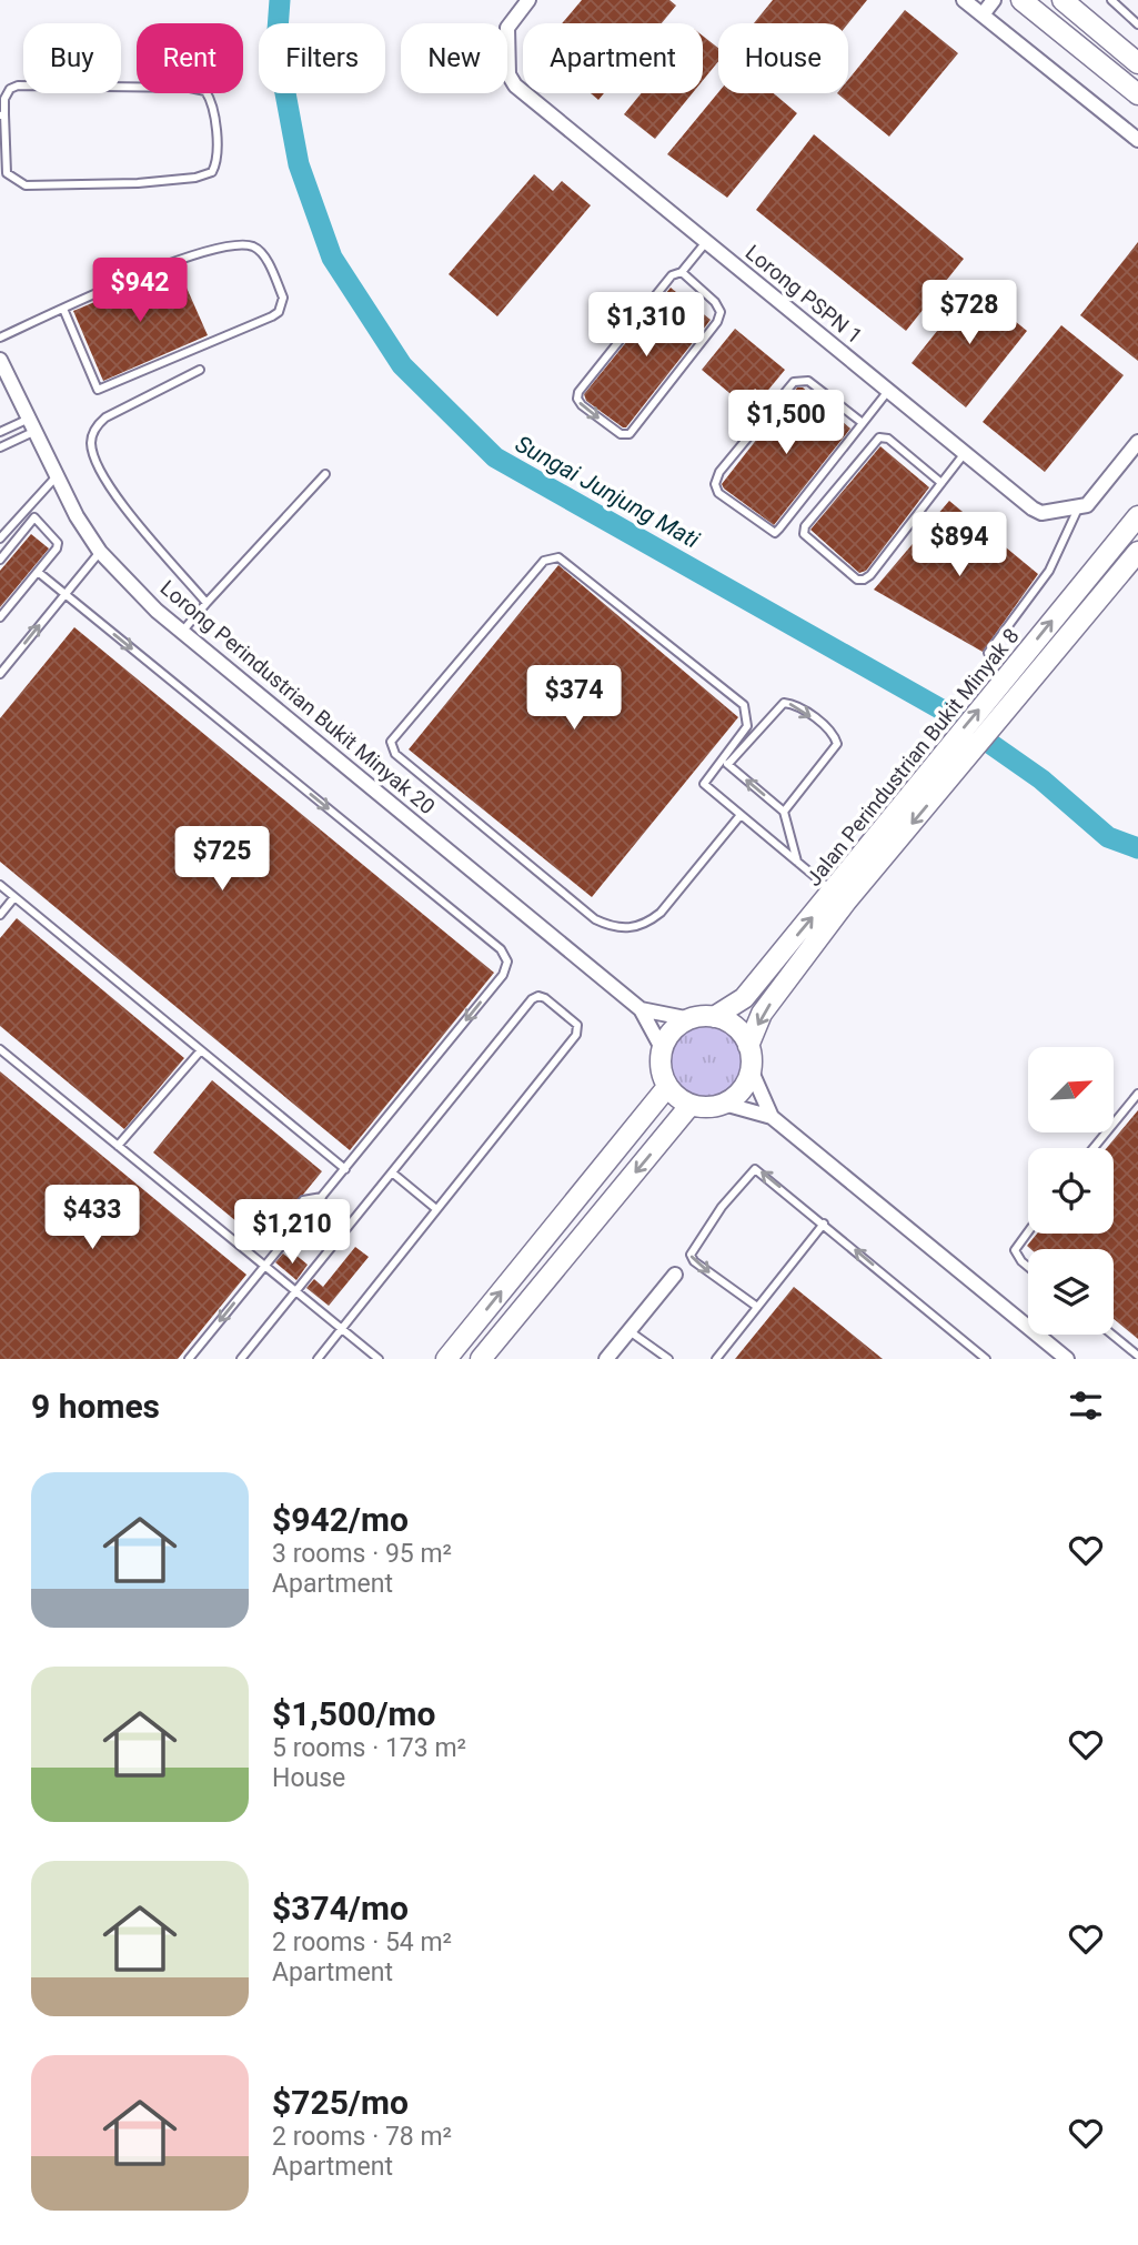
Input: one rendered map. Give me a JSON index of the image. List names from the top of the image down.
{
  "streets": {
    "street": ["Lorong PSPN 1", "Lorong Perindustrian Bukit Minyak 20", "Jalan Perindustrian Bukit Minyak 8"]
  },
  "water": ["Sungai Junjung Mati"],
  "north": "top right",
  "page": {
    "chip": [
      "Buy",
      "Rent",
      "Filters",
      "New",
      "Apartment",
      "House"
    ],
    "price": [
      "$942",
      "$728",
      "$1,310",
      "$1,500",
      "$894",
      "$374",
      "$725",
      "$433",
      "$1,210"
    ],
    "heading": "9 homes",
    "list": [
      {
        "name": "$942/mo",
        "note": "3 rooms · 95 m² · Apartment"
      },
      {
        "name": "$1,500/mo",
        "note": "5 rooms · 173 m² · House"
      },
      {
        "name": "$374/mo",
        "note": "2 rooms · 54 m² · Apartment"
      },
      {
        "name": "$725/mo",
        "note": "2 rooms · 78 m² · Apartment"
      }
    ]
  }
}
